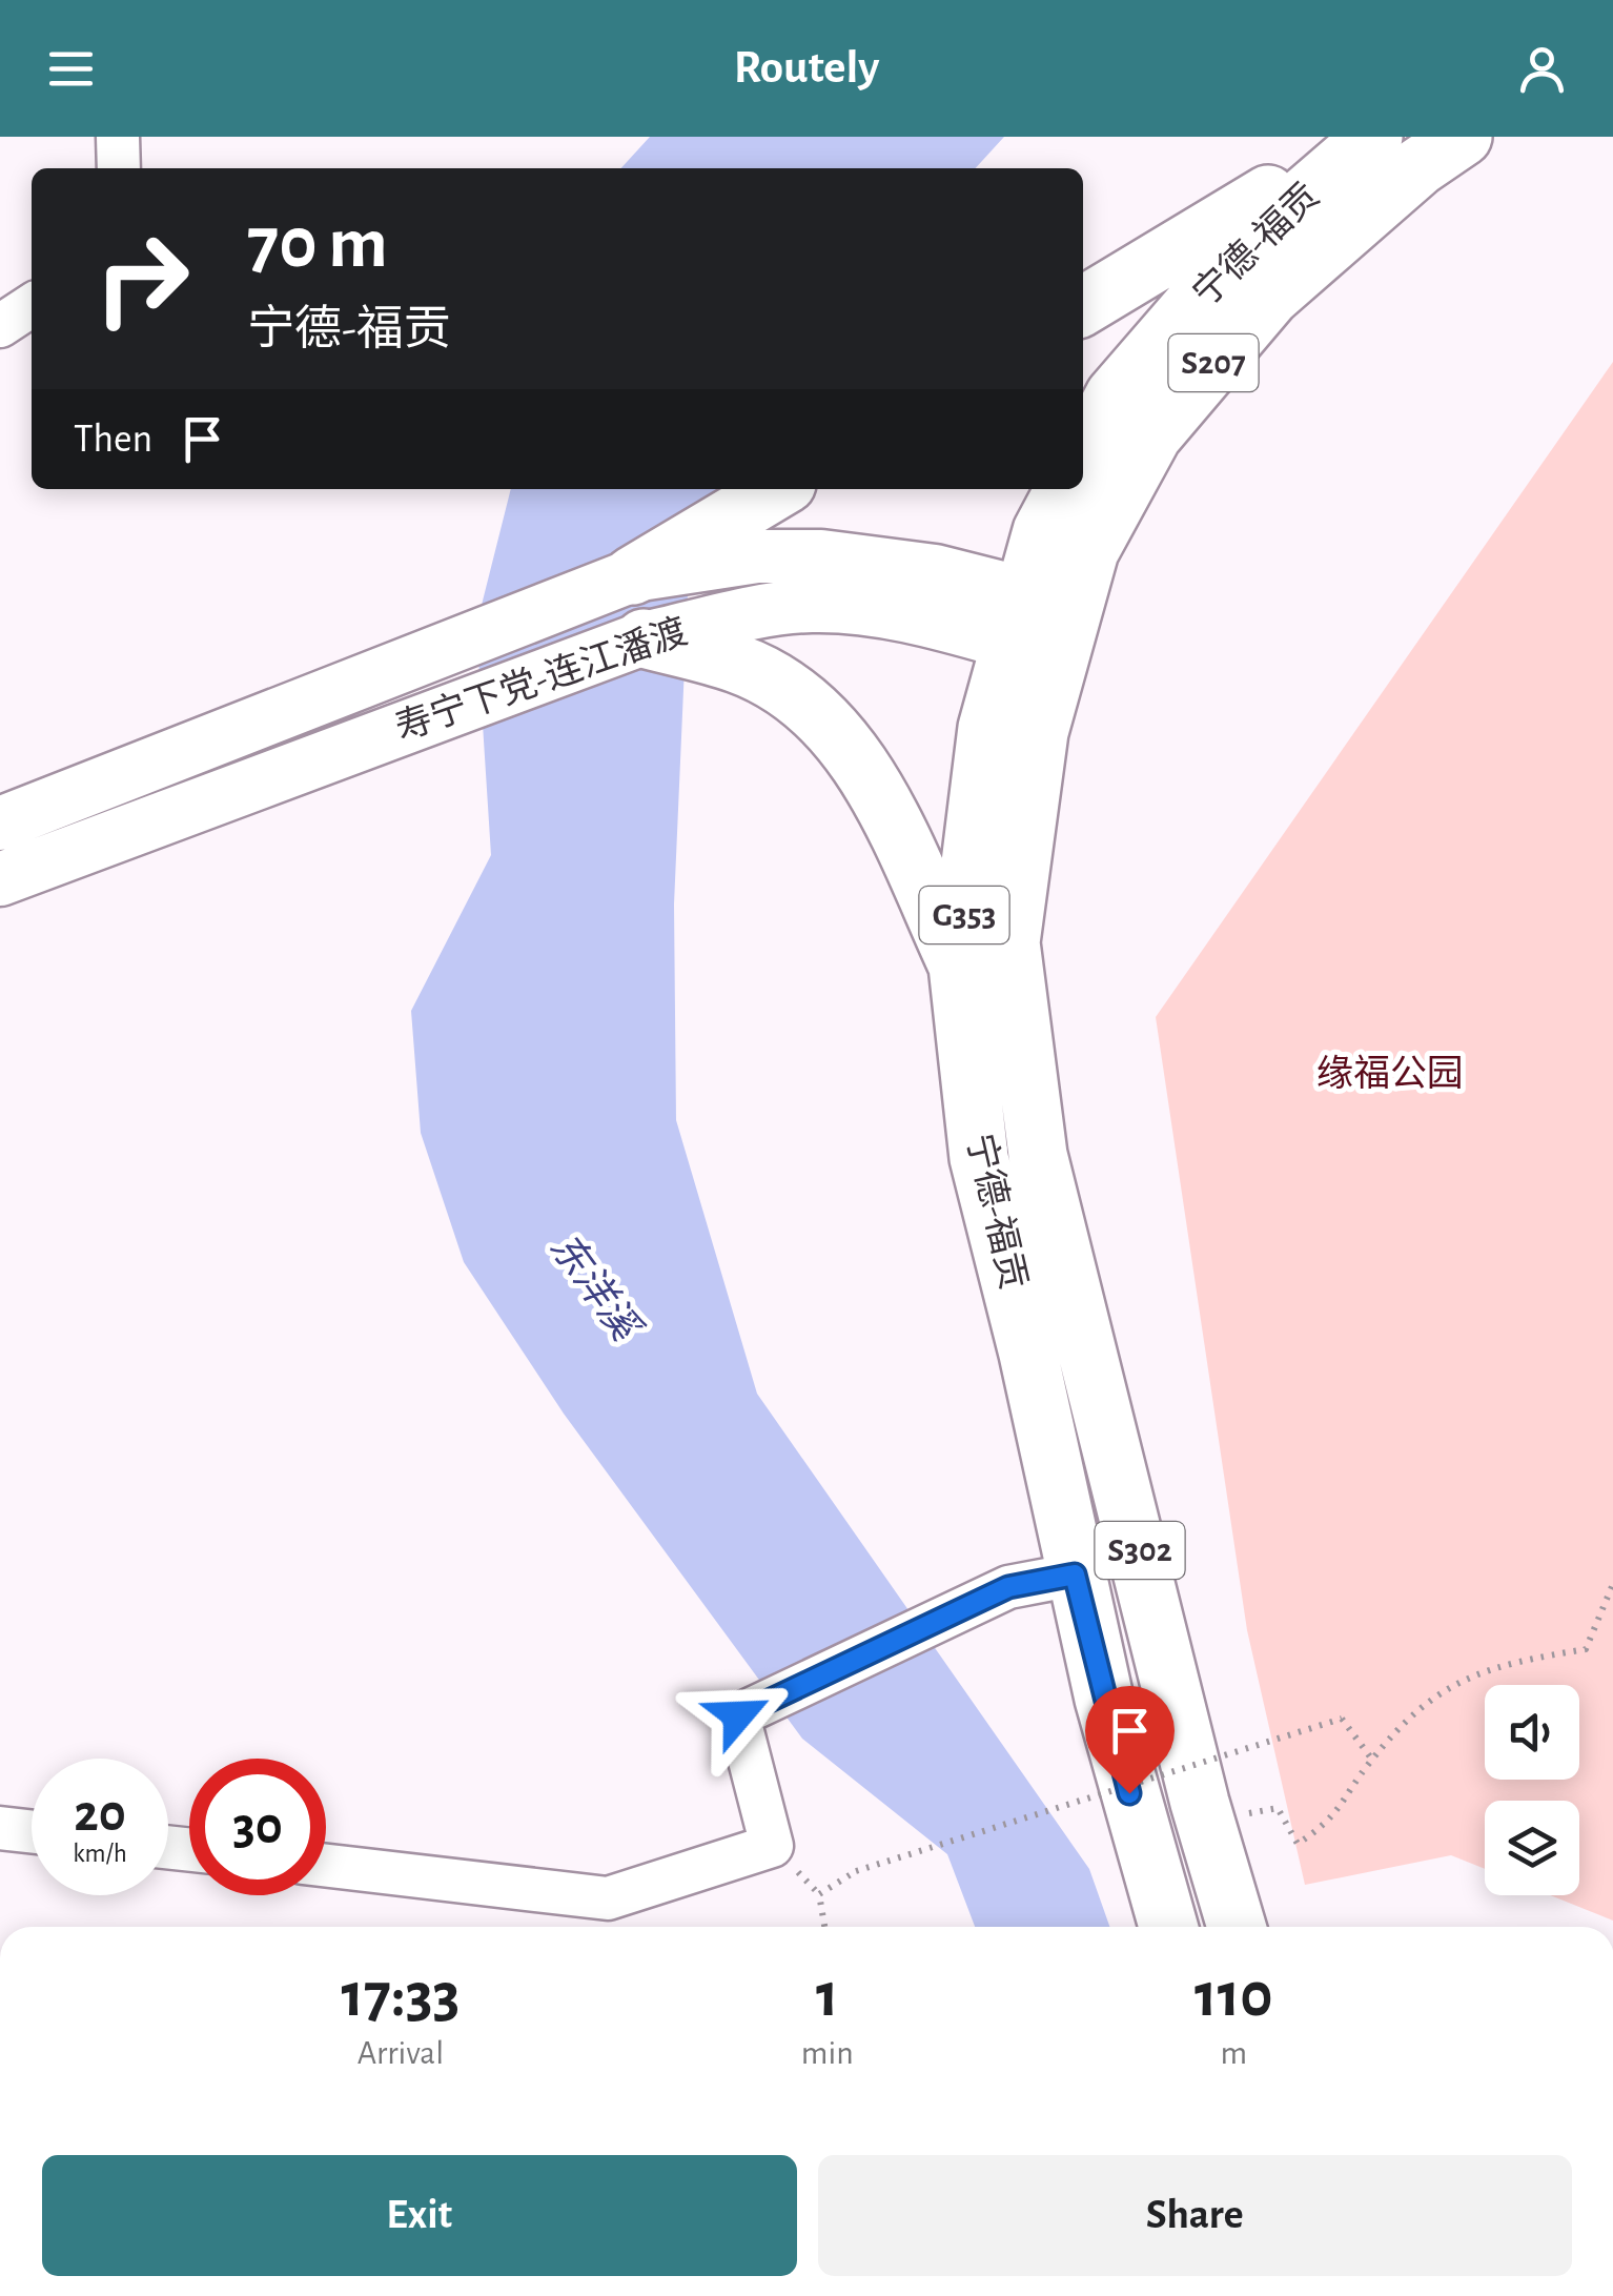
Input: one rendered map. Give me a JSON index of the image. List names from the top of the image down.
{
  "streets": {
    "highway": [
      "宁德-福贡",
      "S207",
      "G353",
      "S302"
    ],
    "main road": ["寿宁下党-连江潘渡"]
  },
  "crossings": [
    ["宁德-福贡", "S207"]
  ],
  "water": ["东洋溪"],
  "parks": ["缘福公园"],
  "page": {
    "header": "Routely",
    "turn": ["70 m", "宁德-福贡"],
    "then": "Then",
    "speed": "20 km/h",
    "limit": "30",
    "eta": [
      "17:33",
      "Arrival",
      "1",
      "min",
      "110",
      "m"
    ],
    "buttons": ["Exit", "Share"]
  }
}
